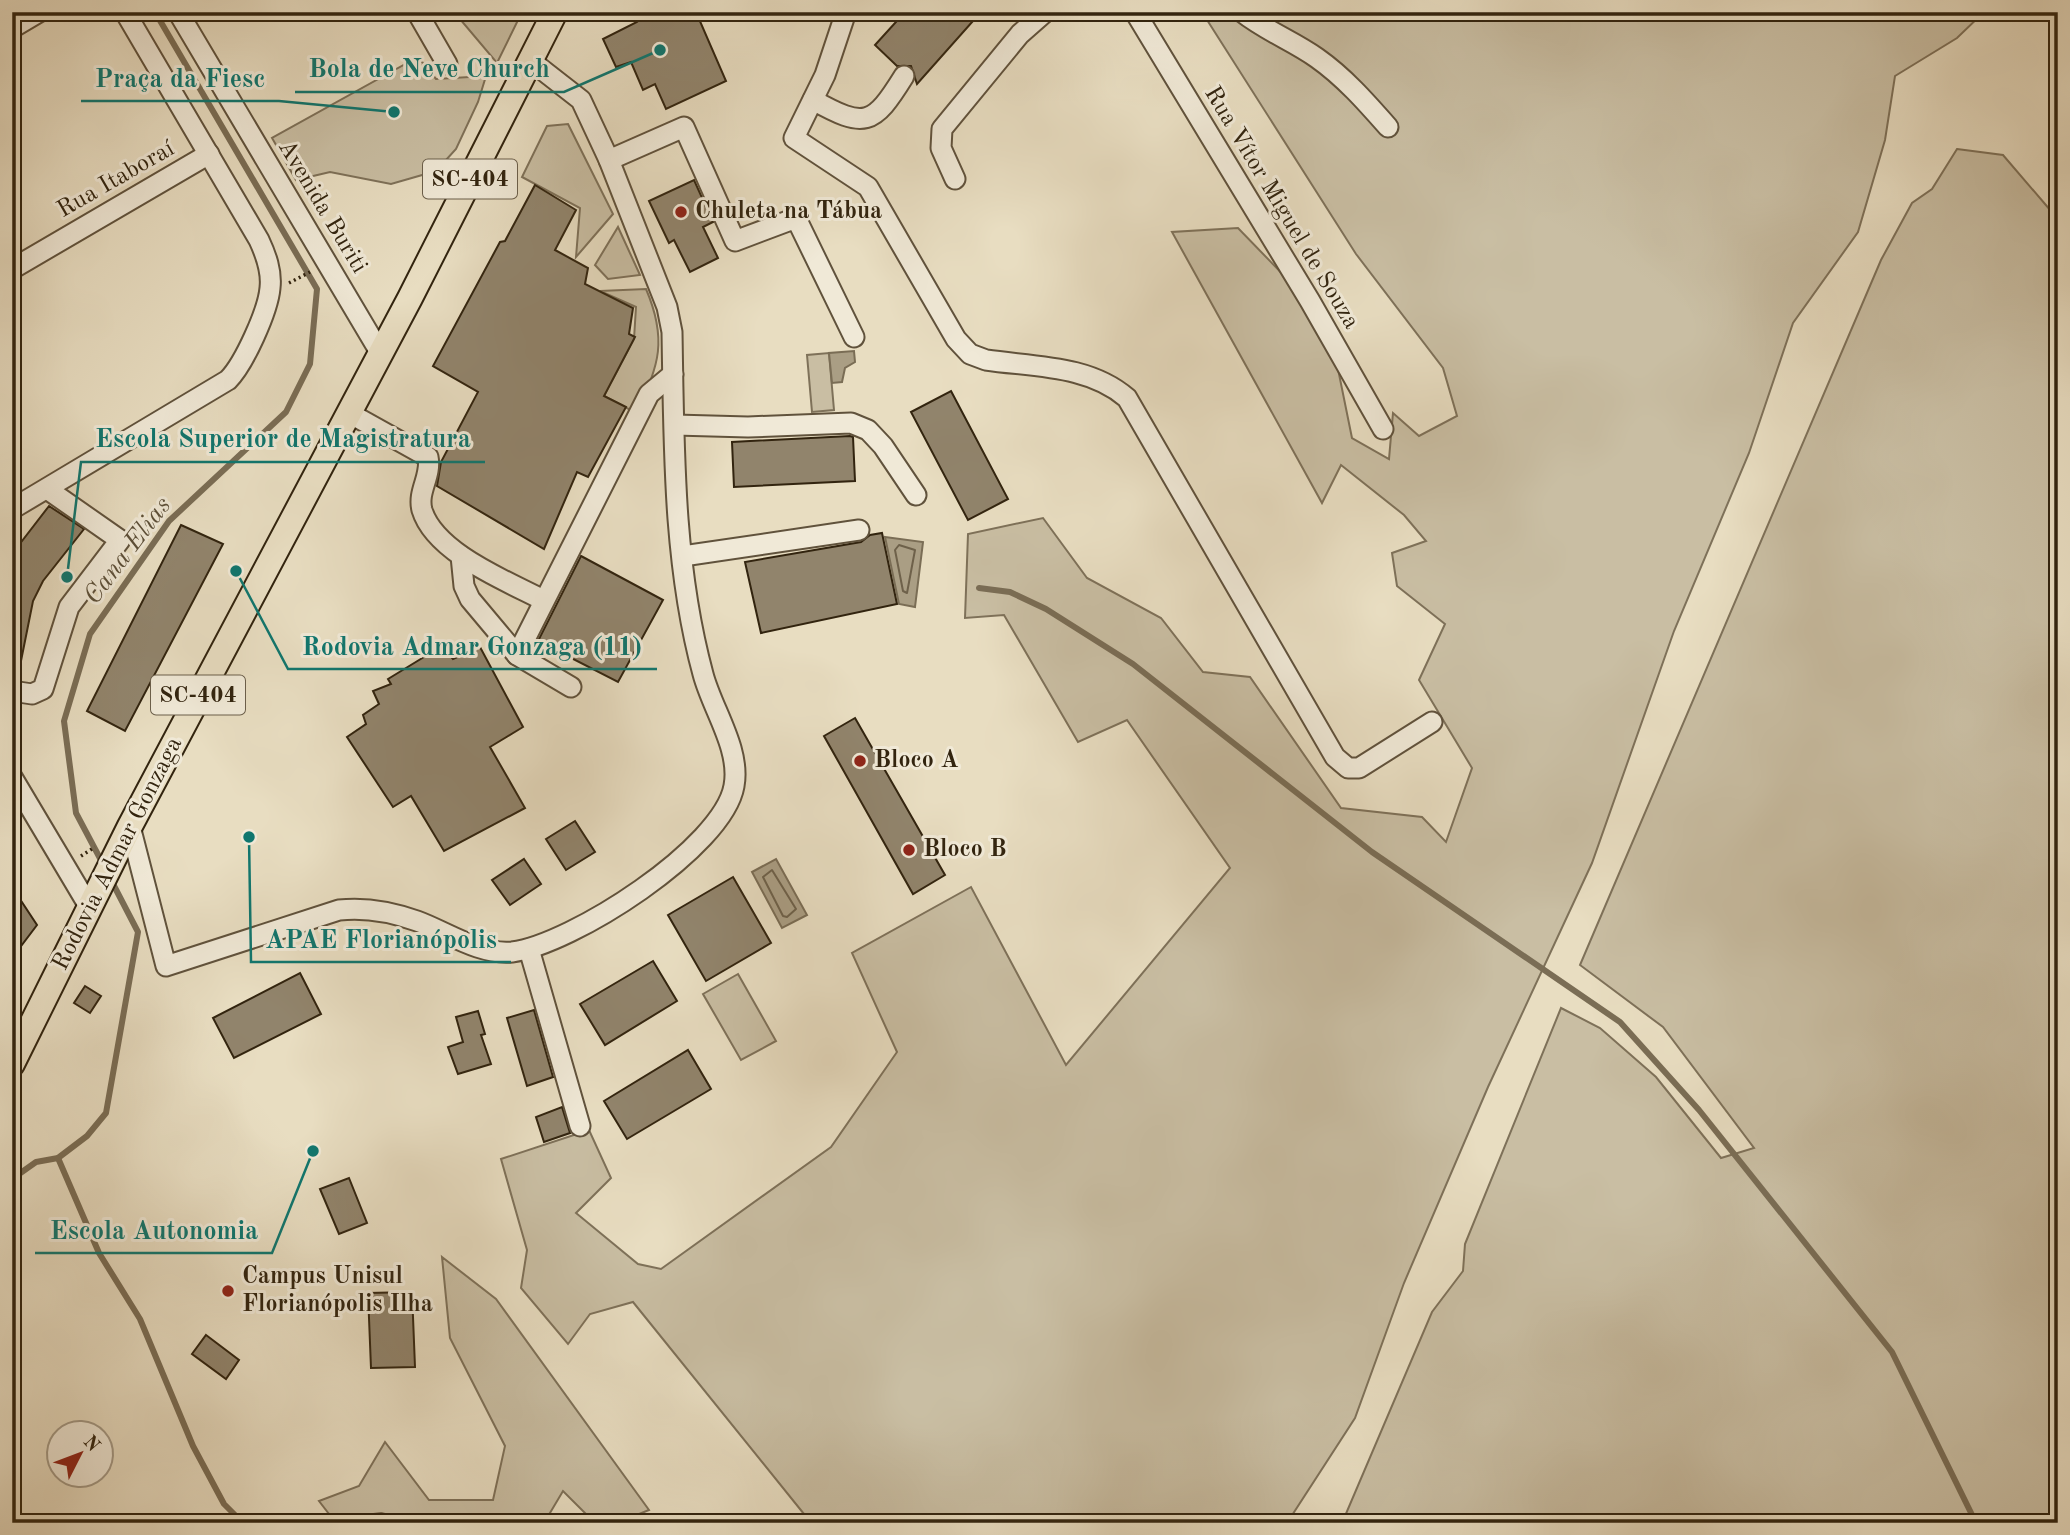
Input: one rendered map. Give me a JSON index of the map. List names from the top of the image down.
{
  "streets": {
    "main road": ["SC-404", "Rodovia Admar Gonzaga"],
    "street": ["Rua Itaboraí", "Avenida Buriti", "Rua Vítor Miguel de Souza"]
  },
  "crossings": [
    ["Avenida Buriti", "Rodovia Admar Gonzaga"]
  ],
  "water": ["Cana Elias"],
  "places": [
    "Bola de Neve Church",
    "Praça da Fiesc",
    "Chuleta na Tábua",
    "Rodovia Admar Gonzaga (11)",
    "Escola Superior de Magistratura",
    "Bloco A",
    "APAE Florianópolis",
    "Bloco B",
    "Escola Autonomia",
    "Campus Unisul Florianópolis Ilha"
  ],
  "north": "top right"
}
